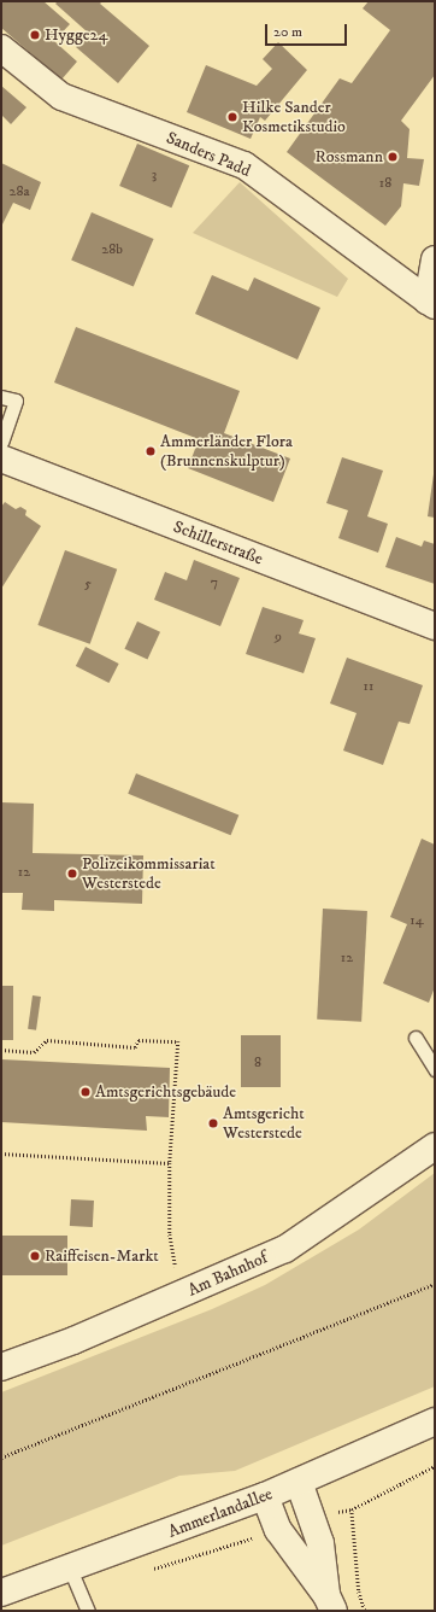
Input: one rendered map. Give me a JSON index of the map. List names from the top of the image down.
{
  "streets": {
    "street": [
      "Sanders Padd",
      "Schillerstraße",
      "Am Bahnhof",
      "Ammerlandallee"
    ]
  },
  "places": [
    "Hygge24",
    "Hilke Sander Kosmetikstudio",
    "Rossmann",
    "Ammerländer Flora (Brunnenskulptur)",
    "Polizeikommissariat Westerstede",
    "Amtsgerichtsgebäude",
    "Amtsgericht Westerstede",
    "Raiffeisen-Markt"
  ],
  "house_numbers": [
    "3",
    "18",
    "28a",
    "28b",
    "7",
    "5",
    "9",
    "11",
    "12",
    "14",
    "12",
    "8"
  ],
  "scale_bar": "20 m"
}
